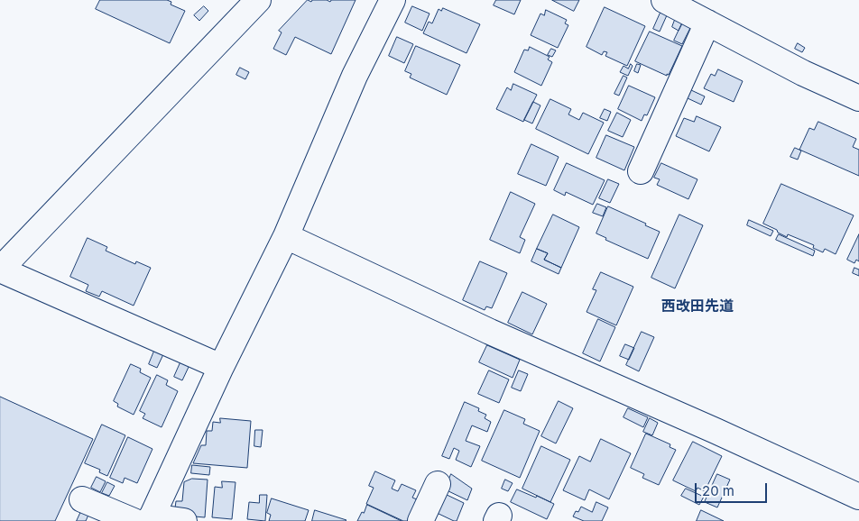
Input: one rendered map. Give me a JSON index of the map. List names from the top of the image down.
{
  "districts": ["西改田先道"],
  "scale_bar": "20 m"
}
